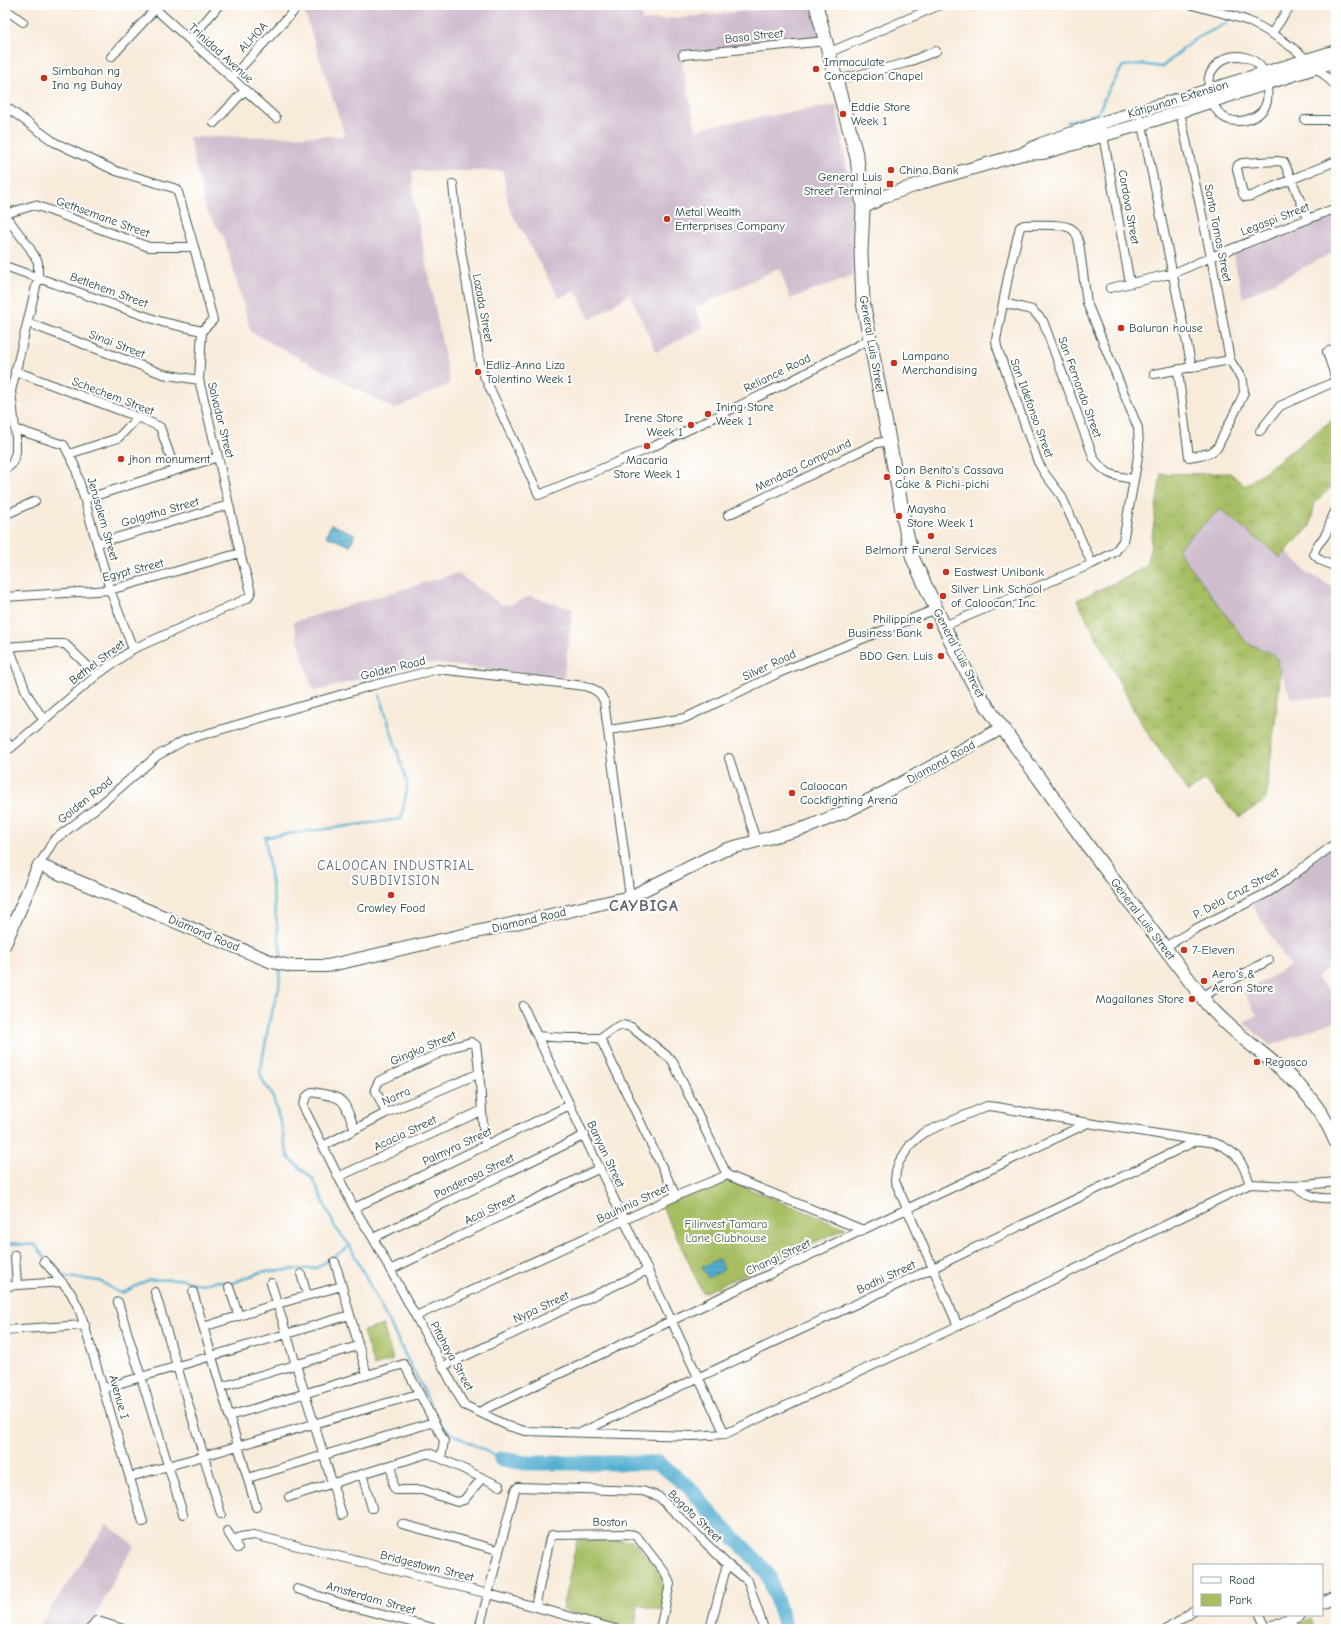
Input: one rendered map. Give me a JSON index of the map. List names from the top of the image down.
{
  "streets": {
    "main road": ["Katipunan Extension", "General Luis Street", "Diamond Road"],
    "street": [
      "Basa Street",
      "ALHOA",
      "Trinidad Avenue",
      "Cordova Street",
      "Gethsemane Street",
      "Legaspi Street",
      "Santo Tomas Street",
      "Betlehem Street",
      "Lozada Street",
      "Sinai Street",
      "Reliance Road",
      "San Fernando Street",
      "Schechem Street",
      "San Ildefonso Street",
      "Salvador Street",
      "Mendoza Compound",
      "Golgotha Street",
      "Jerusalem Street",
      "Egypt Street",
      "Bethel Street",
      "Silver Road",
      "Golden Road",
      "P. Dela Cruz Street",
      "Gingko Street",
      "Narra",
      "Acacia Street",
      "Palmyra Street",
      "Banyan Street",
      "Ponderosa Street",
      "Bauhinia Street",
      "Acai Street",
      "Changi Street",
      "Bodhi Street",
      "Nypa Street",
      "Pitahaya Street",
      "Avenue I",
      "Bogota Street",
      "Boston",
      "Bridgestown Street",
      "Amsterdam Street"
    ]
  },
  "crossings": [
    ["Basa Street", "General Luis Street"],
    ["ALHOA", "Trinidad Avenue"],
    ["Katipunan Extension", "Cordova Street"],
    ["Katipunan Extension", "Santo Tomas Street"],
    ["Katipunan Extension", "General Luis Street"],
    ["Cordova Street", "Legaspi Street"],
    ["Gethsemane Street", "Salvador Street"],
    ["Legaspi Street", "Santo Tomas Street"],
    ["Betlehem Street", "Salvador Street"],
    ["Lozada Street", "Reliance Road"],
    ["Sinai Street", "Salvador Street"],
    ["General Luis Street", "Reliance Road"],
    ["General Luis Street", "Mendoza Compound"],
    ["General Luis Street", "Silver Road"],
    ["General Luis Street", "Diamond Road"],
    ["General Luis Street", "P. Dela Cruz Street"],
    ["San Fernando Street", "San Ildefonso Street"],
    ["Salvador Street", "Golgotha Street"],
    ["Salvador Street", "Egypt Street"],
    ["Salvador Street", "Bethel Street"],
    ["Golgotha Street", "Jerusalem Street"],
    ["Jerusalem Street", "Egypt Street"],
    ["Jerusalem Street", "Bethel Street"],
    ["Silver Road", "Golden Road"],
    ["Golden Road", "Diamond Road"],
    ["Gingko Street", "Narra"],
    ["Narra", "Pitahaya Street"],
    ["Acacia Street", "Pitahaya Street"],
    ["Palmyra Street", "Banyan Street"],
    ["Palmyra Street", "Pitahaya Street"],
    ["Banyan Street", "Ponderosa Street"],
    ["Banyan Street", "Bauhinia Street"],
    ["Banyan Street", "Acai Street"],
    ["Banyan Street", "Changi Street"],
    ["Banyan Street", "Bodhi Street"],
    ["Banyan Street", "Nypa Street"],
    ["Banyan Street", "Pitahaya Street"],
    ["Ponderosa Street", "Pitahaya Street"],
    ["Bauhinia Street", "Pitahaya Street"],
    ["Acai Street", "Pitahaya Street"],
    ["Changi Street", "Pitahaya Street"],
    ["Bodhi Street", "Pitahaya Street"],
    ["Nypa Street", "Pitahaya Street"],
    ["Boston", "Bridgestown Street"]
  ],
  "districts": ["CALOOCAN INDUSTRIAL SUBDIVISION", "CAYBIGA"],
  "parks": ["Filinvest Tamara Lane Clubhouse"],
  "places": {
    "other": [
      "Immaculate Concepcion Chapel",
      "Simbahan ng Ina ng Buhay",
      "Eddie Store Week 1",
      "China Bank",
      "Metal Wealth Enterprises Company",
      "Baluran house",
      "Lampano Merchandising",
      "Edliz-Anna Liza Tolentino Week 1",
      "Ining Store Week 1",
      "Irene Store Week 1",
      "Macaria Store Week 1",
      "jhon monument",
      "Don Benito's Cassava Cake & Pichi-pichi",
      "Maysha Store Week 1",
      "Belmont Funeral Services",
      "Eastwest Unibank",
      "Silver Link School of Caloocan, Inc.",
      "Philippine Business Bank",
      "BDO Gen. Luis",
      "Caloocan Cockfighting Arena",
      "Crowley Food",
      "7-Eleven",
      "Aero's & Aeron Store",
      "Magallanes Store",
      "Regasco"
    ],
    "transit": ["General Luis Street Terminal"]
  },
  "legend": ["Road", "Park"]
}
